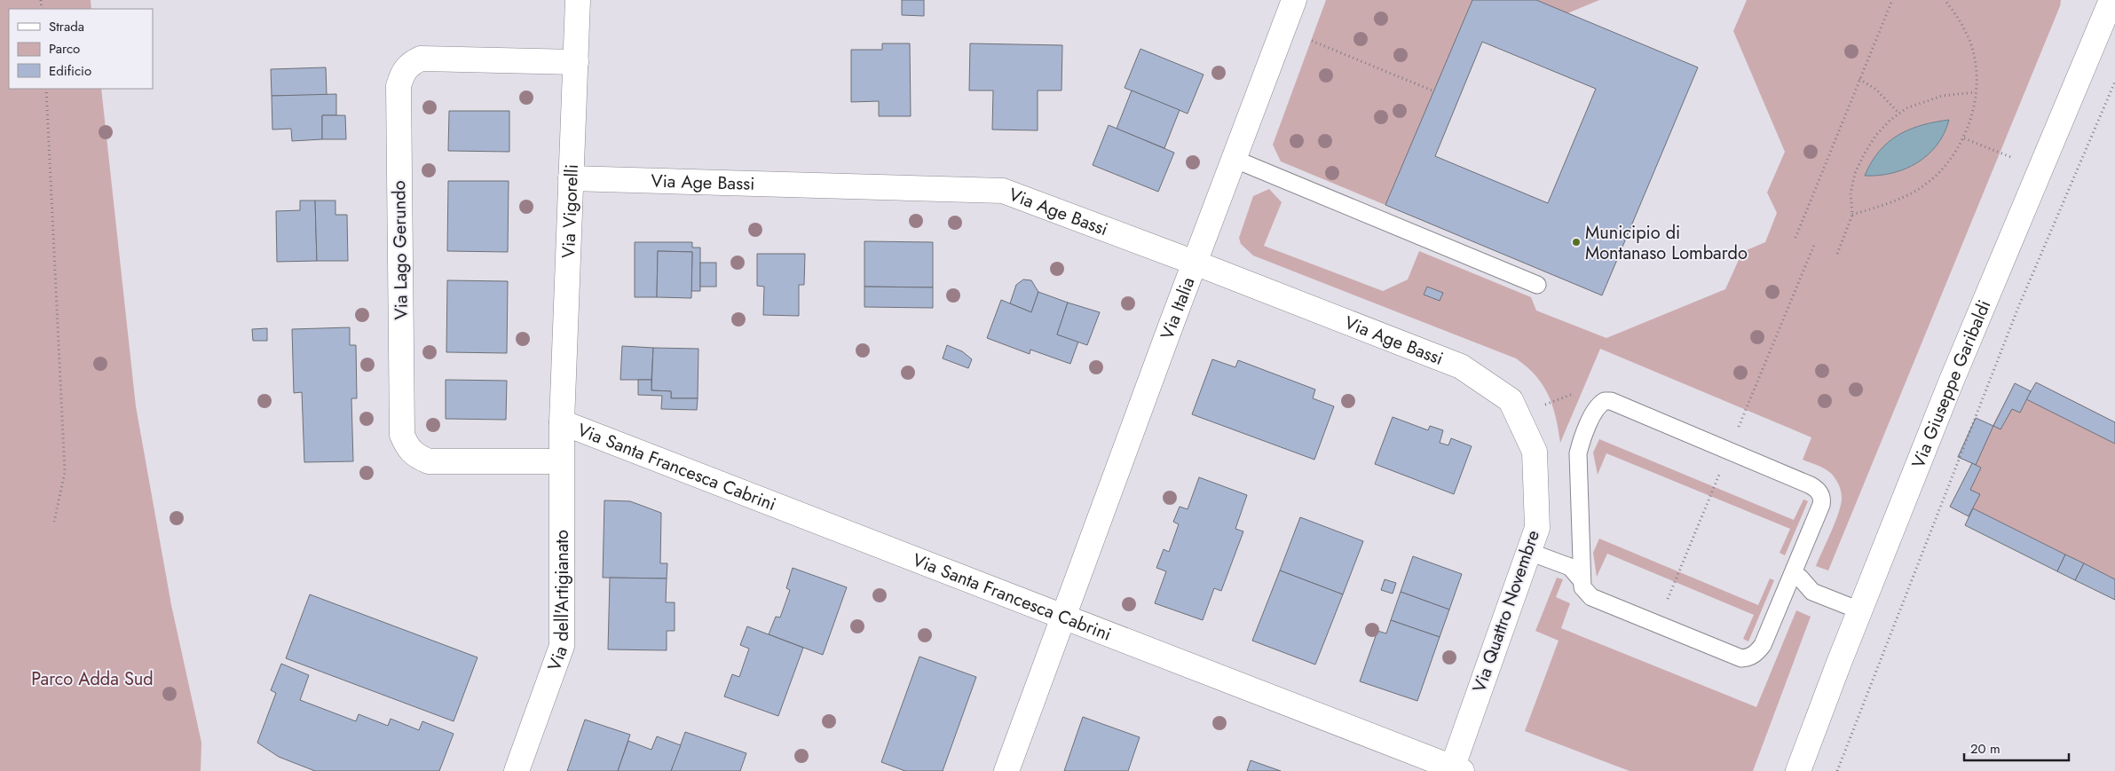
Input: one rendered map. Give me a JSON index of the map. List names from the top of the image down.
{
  "streets": {
    "street": [
      "Via Age Bassi",
      "Via Vigorelli",
      "Via Lago Gerundo",
      "Via Italia",
      "Via Giuseppe Garibaldi",
      "Via Santa Francesca Cabrini",
      "Via dell'Artigianato",
      "Via Quattro Novembre"
    ]
  },
  "crossings": [
    ["Via Age Bassi", "Via Vigorelli"],
    ["Via Age Bassi", "Via Italia"],
    ["Via Age Bassi", "Via Quattro Novembre"],
    ["Via Vigorelli", "Via Lago Gerundo"],
    ["Via Vigorelli", "Via Santa Francesca Cabrini"],
    ["Via Vigorelli", "Via dell'Artigianato"],
    ["Via Lago Gerundo", "Via dell'Artigianato"],
    ["Via Italia", "Via Santa Francesca Cabrini"],
    ["Via Santa Francesca Cabrini", "Via dell'Artigianato"],
    ["Via Santa Francesca Cabrini", "Via Quattro Novembre"]
  ],
  "parks": ["Parco Adda Sud"],
  "places": ["Municipio di Montanaso Lombardo"],
  "legend": ["Strada", "Parco", "Edificio"],
  "scale_bar": "20 m"
}
